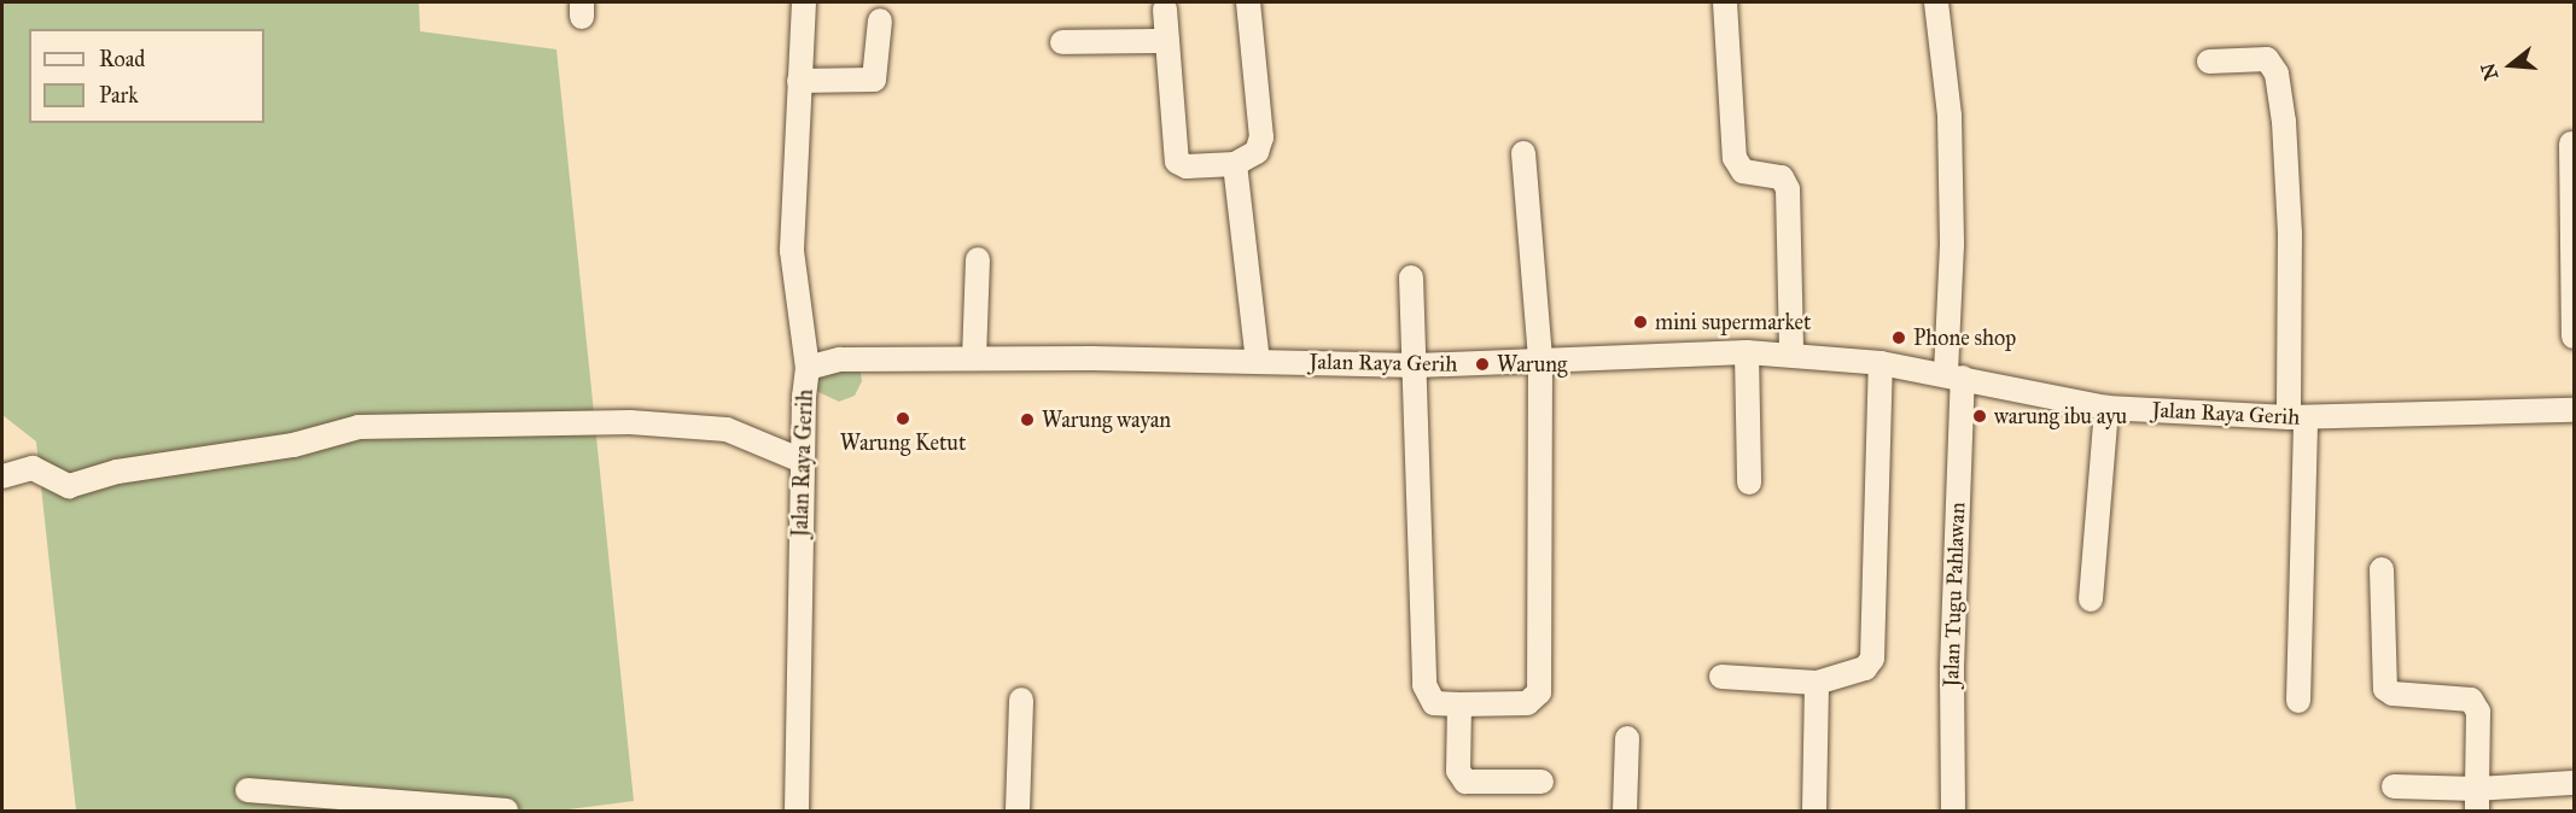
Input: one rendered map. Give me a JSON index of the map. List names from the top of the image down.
{
  "streets": {
    "street": ["Jalan Raya Gerih", "Jalan Tugu Pahlawan"]
  },
  "crossings": [
    ["Jalan Raya Gerih", "Jalan Tugu Pahlawan"]
  ],
  "places": [
    "mini supermarket",
    "Phone shop",
    "Warung",
    "warung ibu ayu",
    "Warung Ketut",
    "Warung wayan"
  ],
  "legend": ["Road", "Park"],
  "north": "left"
}
